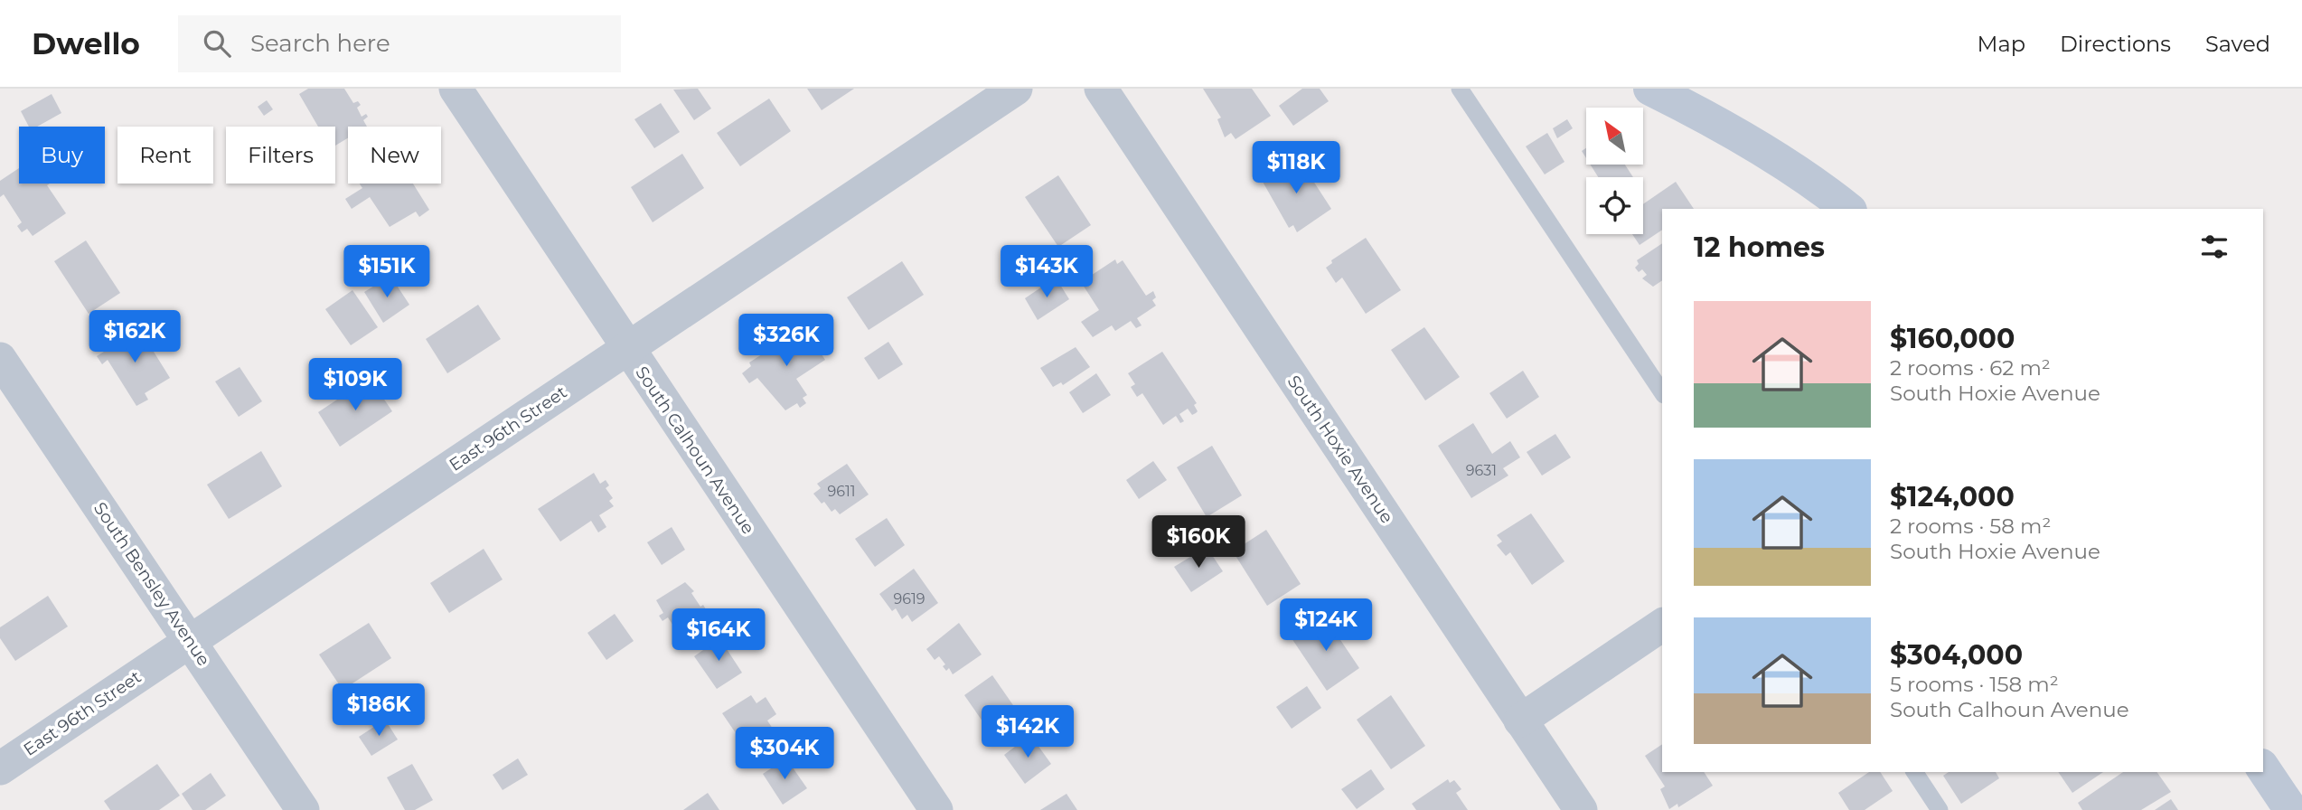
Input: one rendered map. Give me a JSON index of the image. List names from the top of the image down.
{
  "streets": {
    "street": [
      "East 96th Street",
      "South Hoxie Avenue",
      "South Calhoun Avenue",
      "South Bensley Avenue"
    ]
  },
  "crossings": [
    ["East 96th Street", "South Calhoun Avenue"],
    ["East 96th Street", "South Bensley Avenue"]
  ],
  "house_numbers": ["9631", "9611", "9619"],
  "north": "top left",
  "page": {
    "header": "Dwello",
    "search": "Search here",
    "nav": ["Map", "Directions", "Saved"],
    "chip": [
      "Buy",
      "Rent",
      "Filters",
      "New"
    ],
    "price": [
      "$118K",
      "$151K",
      "$143K",
      "$162K",
      "$326K",
      "$109K",
      "$160K",
      "$124K",
      "$164K",
      "$186K",
      "$142K",
      "$304K"
    ],
    "heading": "12 homes",
    "list": [
      {
        "name": "$160,000",
        "note": "2 rooms · 62 m² · South Hoxie Avenue"
      },
      {
        "name": "$124,000",
        "note": "2 rooms · 58 m² · South Hoxie Avenue"
      },
      {
        "name": "$304,000",
        "note": "5 rooms · 158 m² · South Calhoun Avenue"
      }
    ]
  }
}
